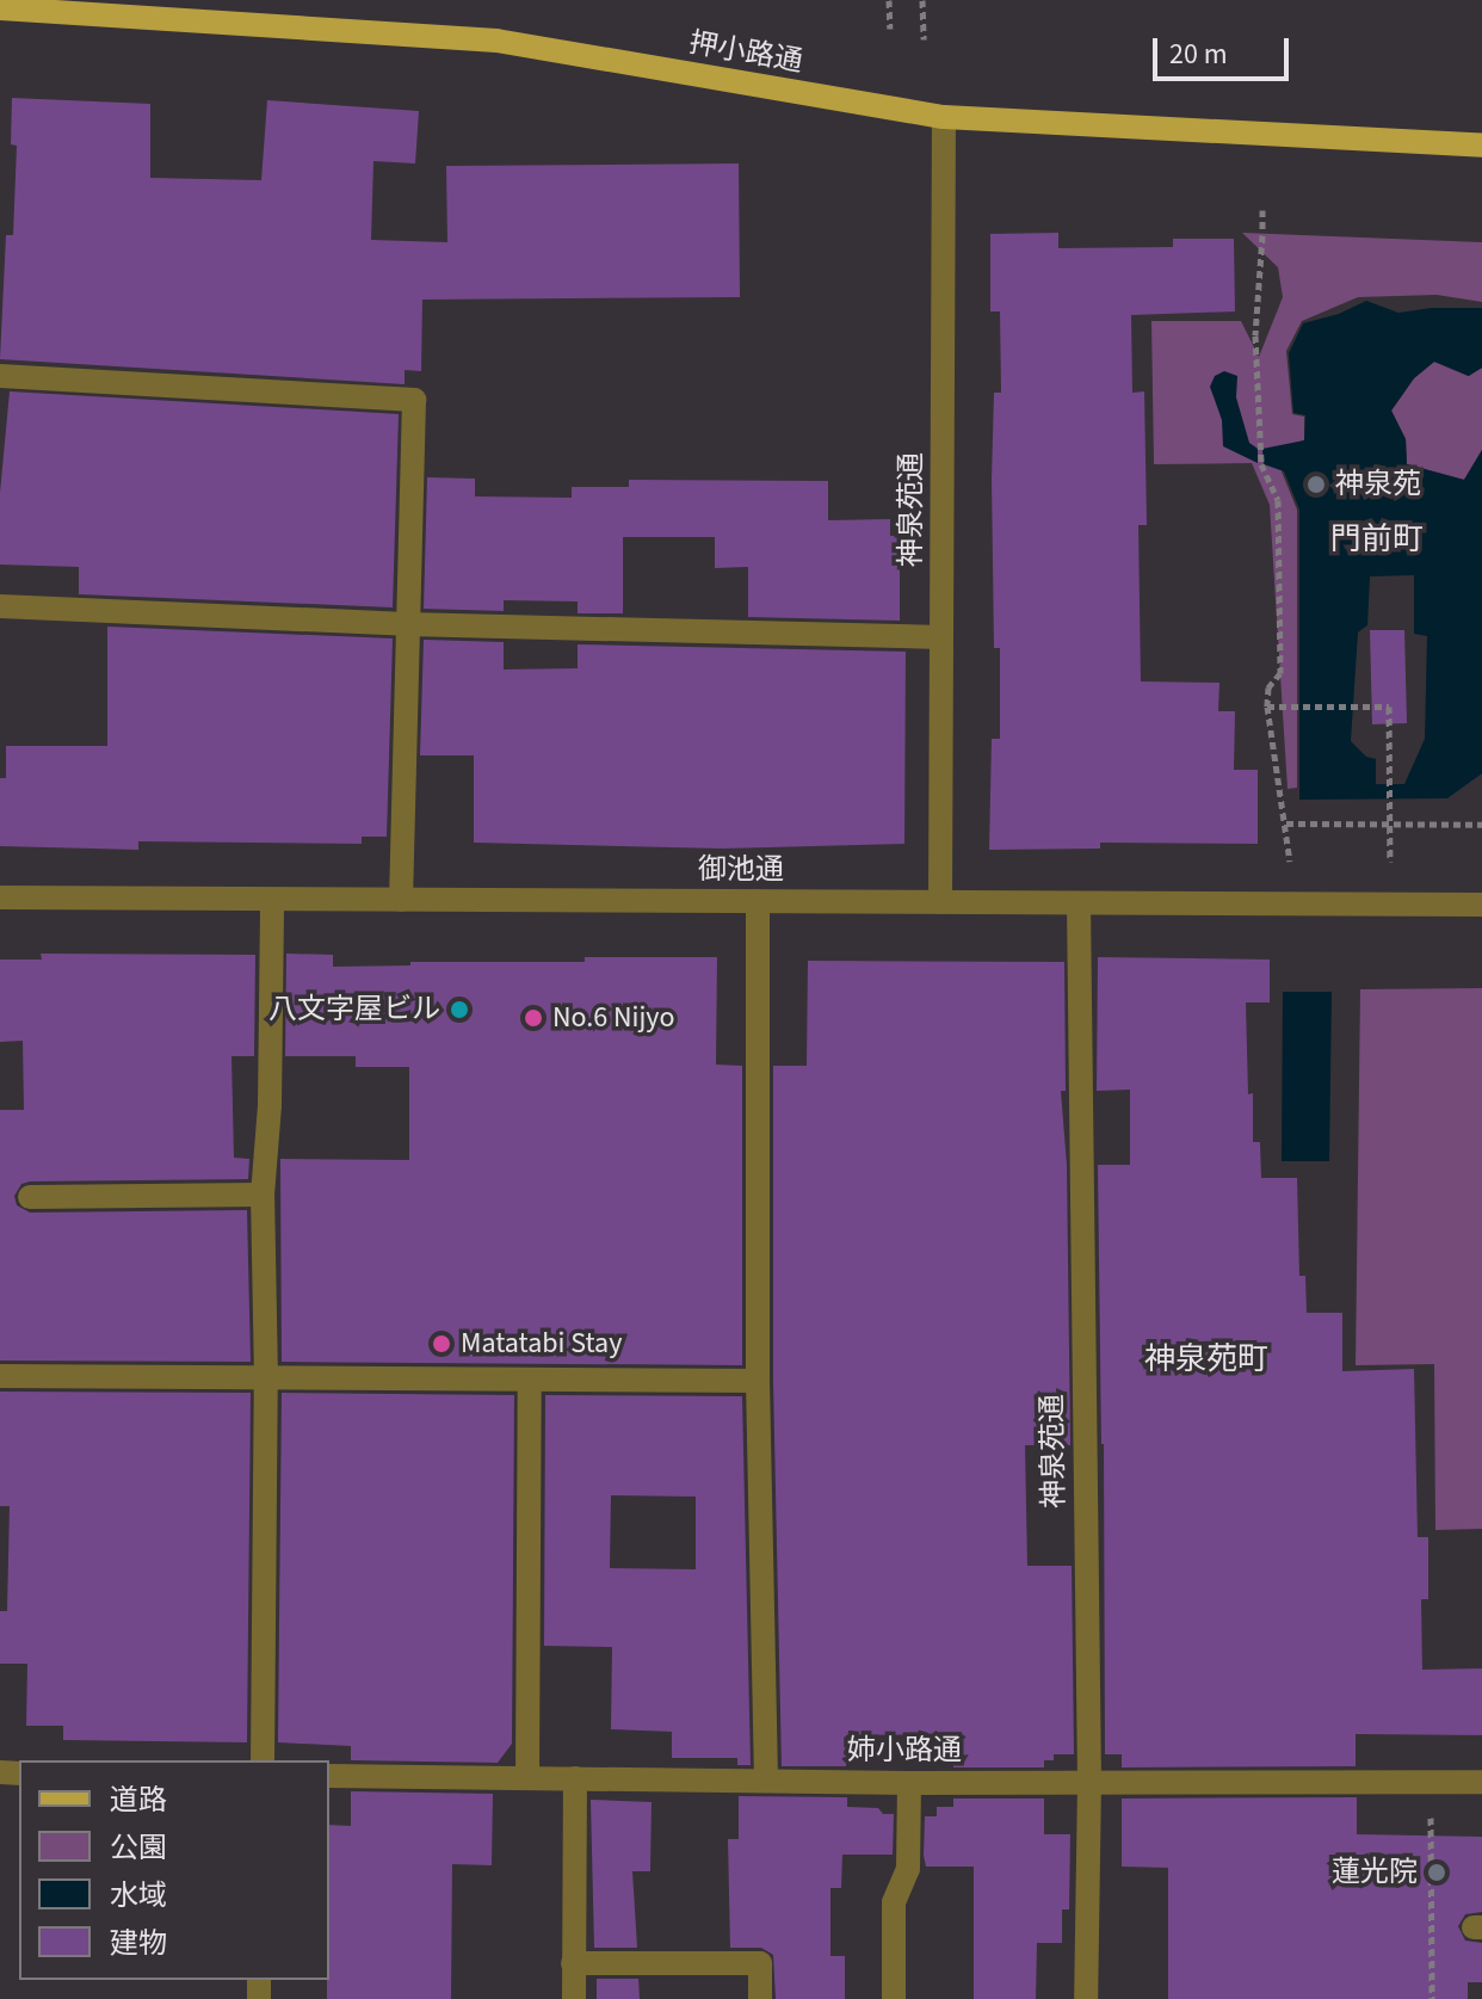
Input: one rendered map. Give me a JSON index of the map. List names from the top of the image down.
{
  "streets": {
    "main road": ["押小路通"],
    "street": ["神泉苑通", "御池通", "姉小路通"]
  },
  "crossings": [
    ["押小路通", "神泉苑通"],
    ["神泉苑通", "御池通"],
    ["神泉苑通", "姉小路通"]
  ],
  "districts": ["門前町", "神泉苑町"],
  "places": [
    "神泉苑",
    "八文字屋ビル",
    "No.6 Nijyo",
    "Matatabi Stay",
    "蓮光院"
  ],
  "legend": [
    "道路",
    "公園",
    "水域",
    "建物"
  ],
  "scale_bar": "20 m"
}
